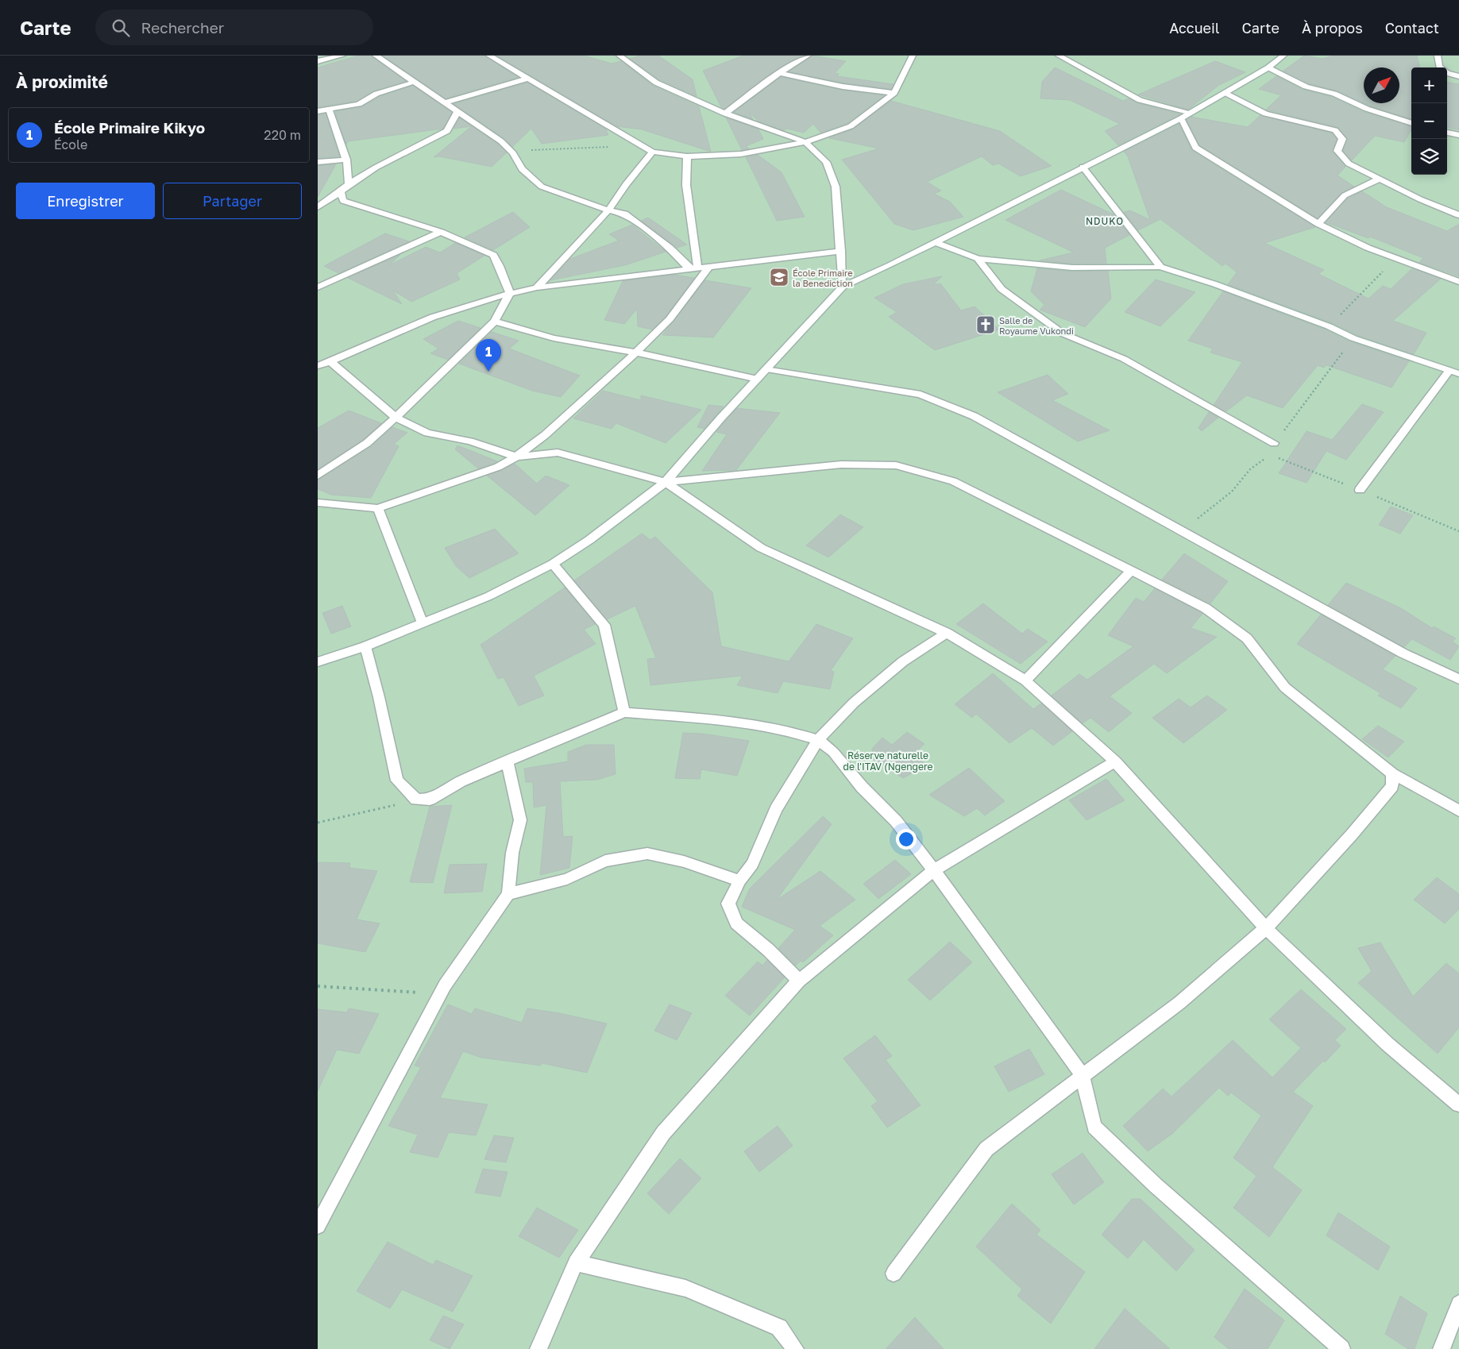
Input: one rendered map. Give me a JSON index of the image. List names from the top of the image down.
{
  "districts": ["NDUKO"],
  "parks": ["Réserve naturelle de l'ITAV (Ngengere"],
  "places": {
    "school or university": ["École Primaire la Benediction"],
    "church": ["Salle de Royaume Vukondi"]
  },
  "north": "top right",
  "page": {
    "header": "Carte",
    "search": "Rechercher",
    "nav": [
      "Accueil",
      "Carte",
      "À propos",
      "Contact"
    ],
    "heading": "À proximité",
    "map_buttons": ["+", "−"],
    "list": [
      {
        "mark": "1",
        "name": "École Primaire Kikyo",
        "note": "École",
        "value": "220 m"
      }
    ],
    "buttons": ["Enregistrer", "Partager"],
    "pins": "1"
  }
}
